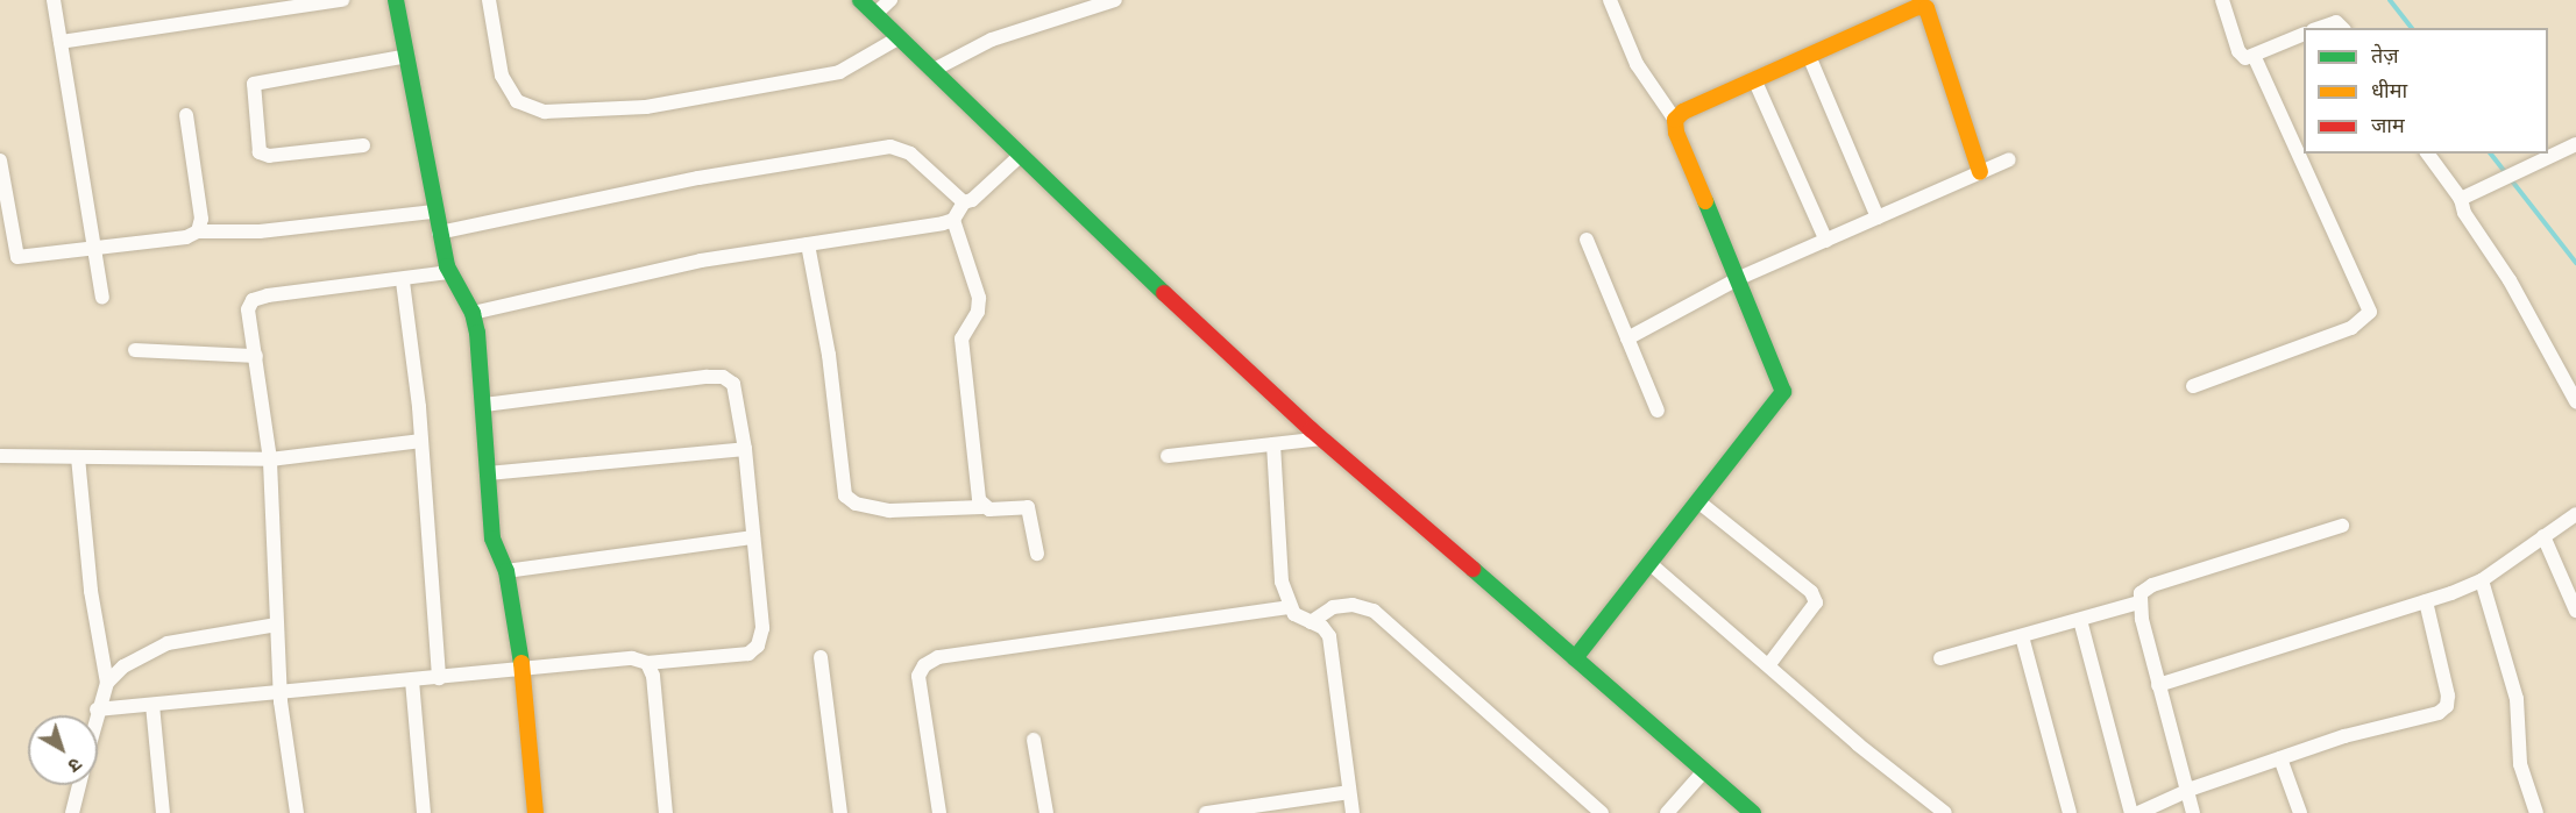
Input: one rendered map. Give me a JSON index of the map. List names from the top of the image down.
{
  "legend": ["तेज़", "धीमा", "जाम"],
  "north": "bottom right"
}
